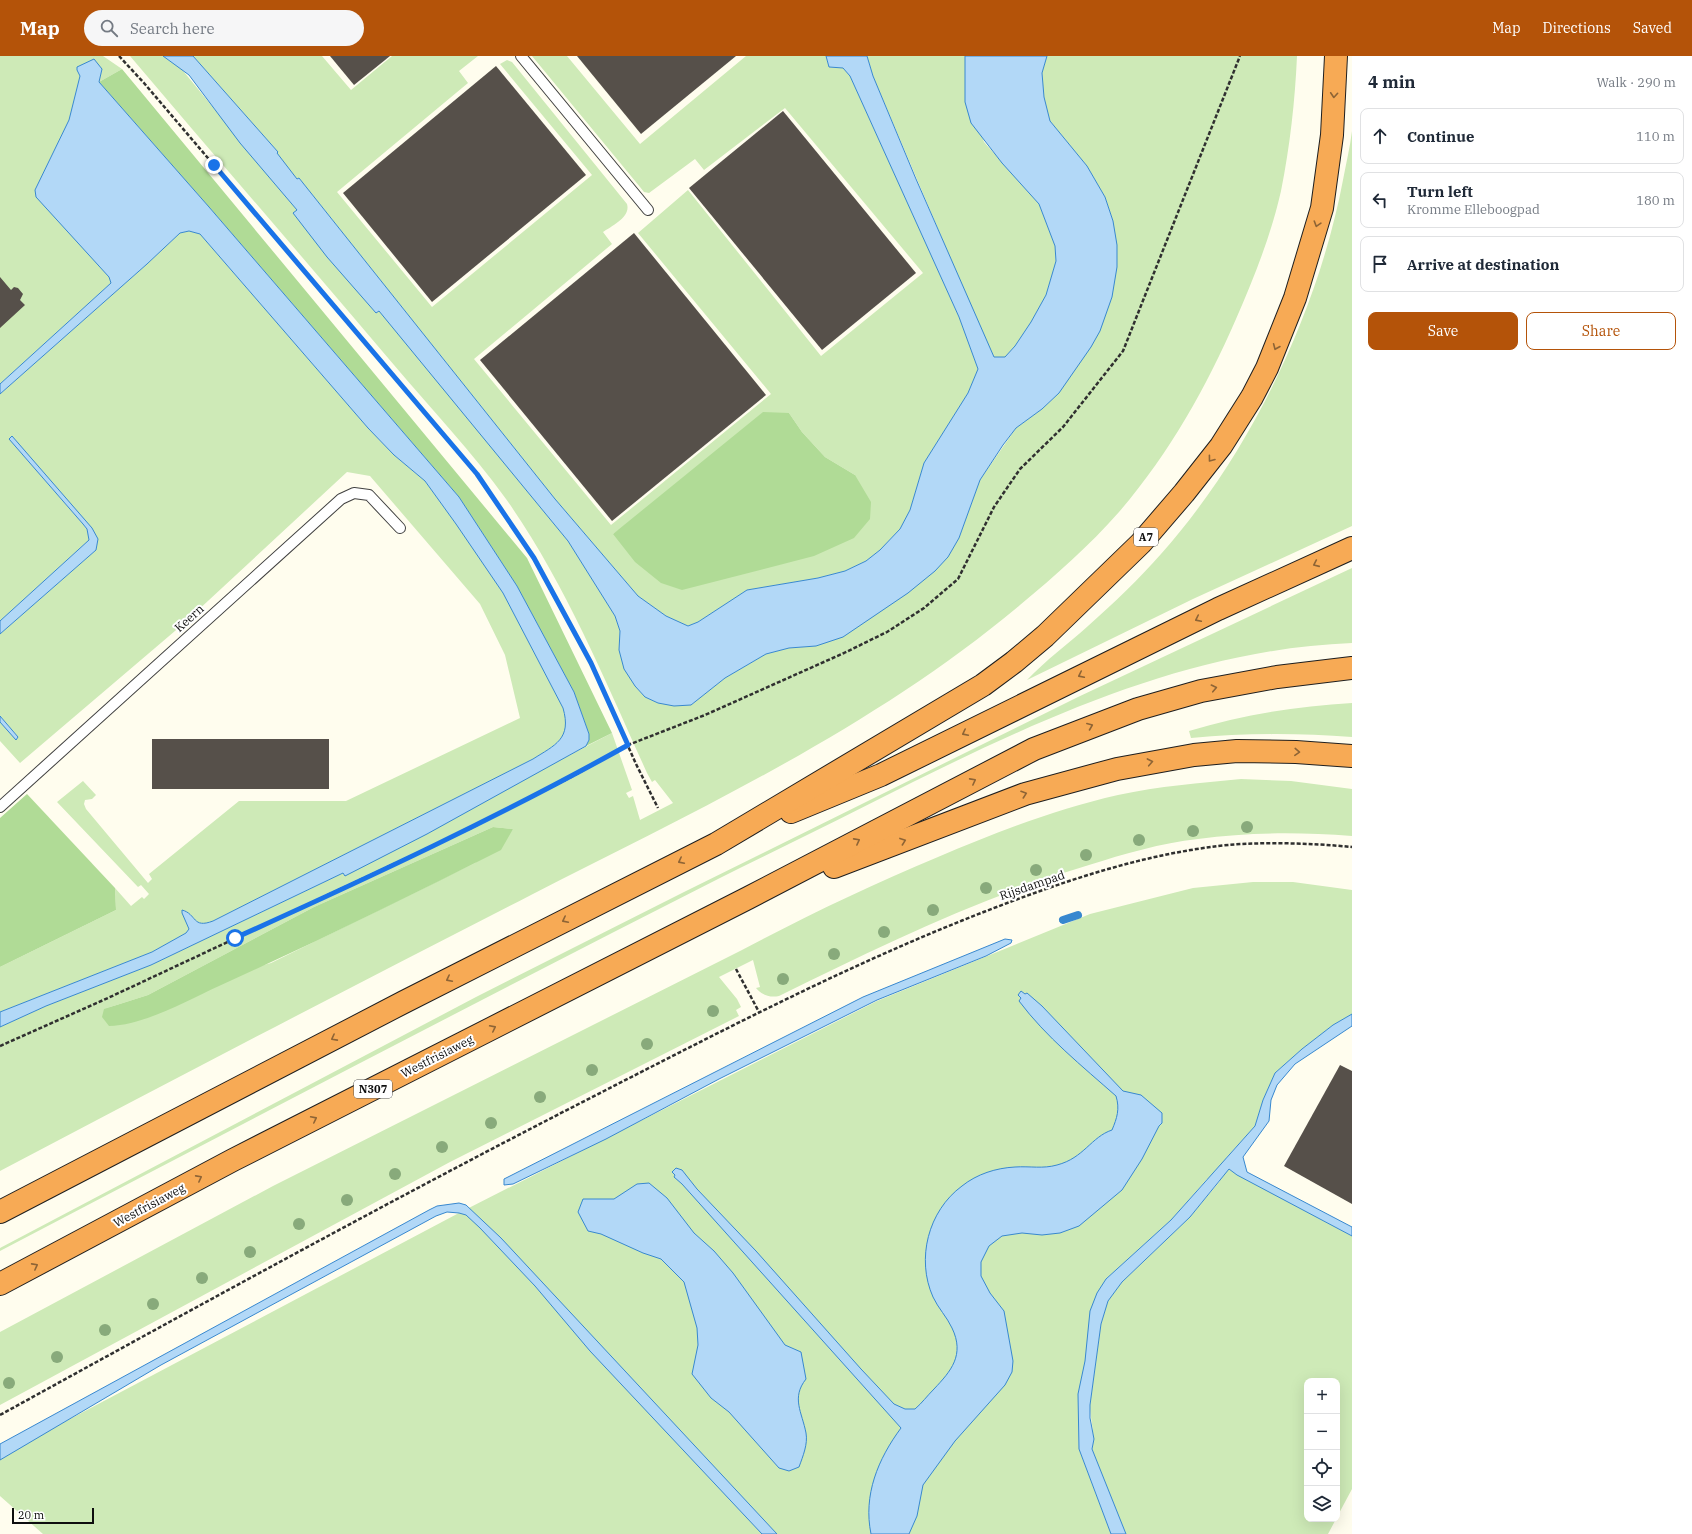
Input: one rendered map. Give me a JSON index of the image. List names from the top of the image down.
{
  "streets": {
    "highway": ["A7", "Westfrisiaweg", "N307"],
    "lane": ["Keern"],
    "path": ["Rijsdampad"]
  },
  "scale_bar": "20 m",
  "page": {
    "header": "Map",
    "search": "Search here",
    "nav": ["Map", "Directions", "Saved"],
    "heading": ["4 min", "Walk · 290 m"],
    "list": [
      ["Continue", "110 m"],
      ["Turn left", "Kromme Elleboogpad", "180 m"],
      "Arrive at destination"
    ],
    "buttons": ["Save", "Share"],
    "map_buttons": ["+", "−"],
    "scale": "20 m"
  }
}
